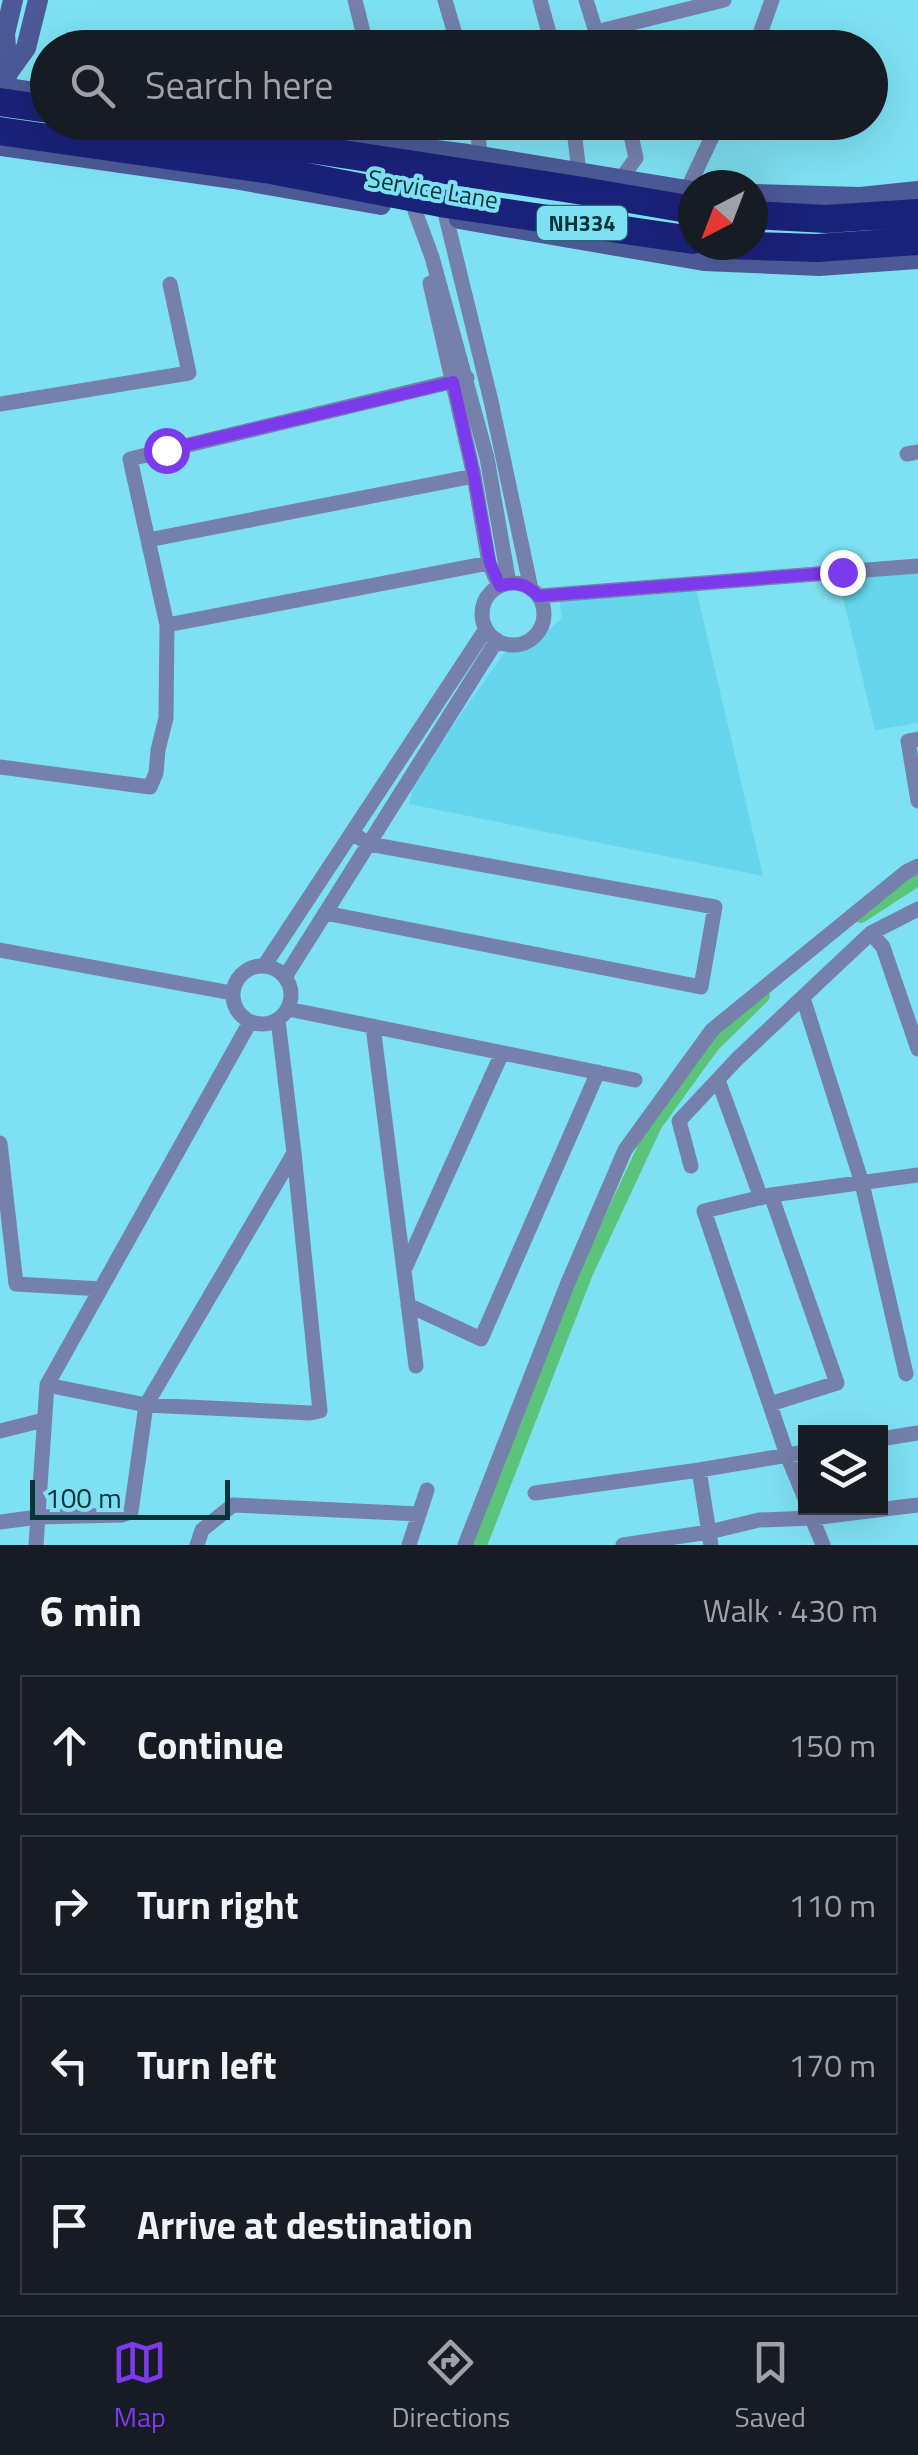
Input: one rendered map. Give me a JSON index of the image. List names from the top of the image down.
{
  "streets": {
    "highway": ["NH334"],
    "street": ["Service Lane"]
  },
  "crossings": [
    ["Service Lane", "NH334"]
  ],
  "scale_bar": "100 m",
  "north": "bottom left",
  "page": {
    "search": "Search here",
    "scale": "100 m",
    "heading": ["6 min", "Walk · 430 m"],
    "list": [
      ["Continue", "150 m"],
      ["Turn right", "110 m"],
      ["Turn left", "170 m"],
      "Arrive at destination"
    ],
    "nav": ["Map", "Directions", "Saved"]
  }
}
